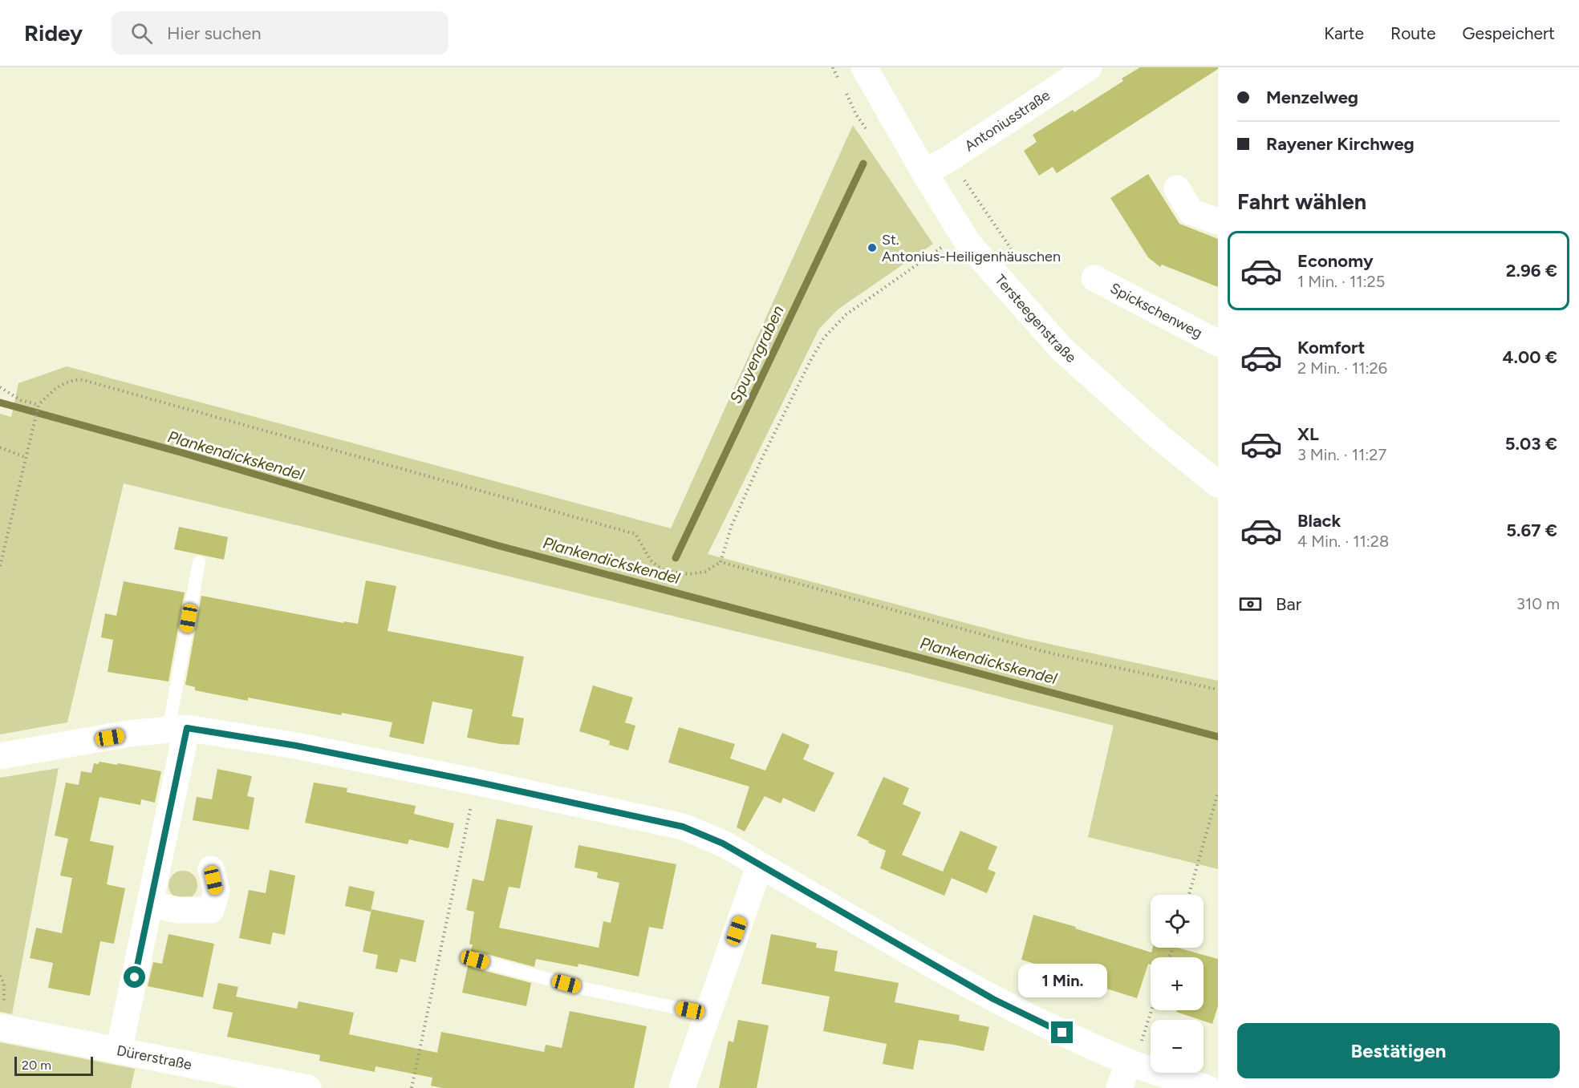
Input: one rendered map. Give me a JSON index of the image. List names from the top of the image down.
{
  "streets": {
    "street": [
      "Antoniusstraße",
      "Spickschenweg",
      "Tersteegenstraße",
      "Dürerstraße"
    ]
  },
  "crossings": [
    ["Antoniusstraße", "Tersteegenstraße"]
  ],
  "water": ["Spuyengraben", "Plankendickskendel"],
  "places": ["St. Antonius-Heiligenhäuschen"],
  "scale_bar": "20 m",
  "page": {
    "header": "Ridey",
    "search": "Hier suchen",
    "nav": ["Karte", "Route", "Gespeichert"],
    "banner": ["Menzelweg", "Rayener Kirchweg"],
    "heading": "Fahrt wählen",
    "list": [
      {
        "name": "Economy",
        "note": "1 Min. · 11:25",
        "value": "2.96 €"
      },
      {
        "name": "Komfort",
        "note": "2 Min. · 11:26",
        "value": "4.00 €"
      },
      {
        "name": "XL",
        "note": "3 Min. · 11:27",
        "value": "5.03 €"
      },
      {
        "name": "Black",
        "note": "4 Min. · 11:28",
        "value": "5.67 €"
      }
    ],
    "pay": ["Bar", "310 m"],
    "map_buttons": ["+", "−"],
    "bubble": "1 Min.",
    "buttons": "Bestätigen",
    "scale": "20 m"
  }
}
